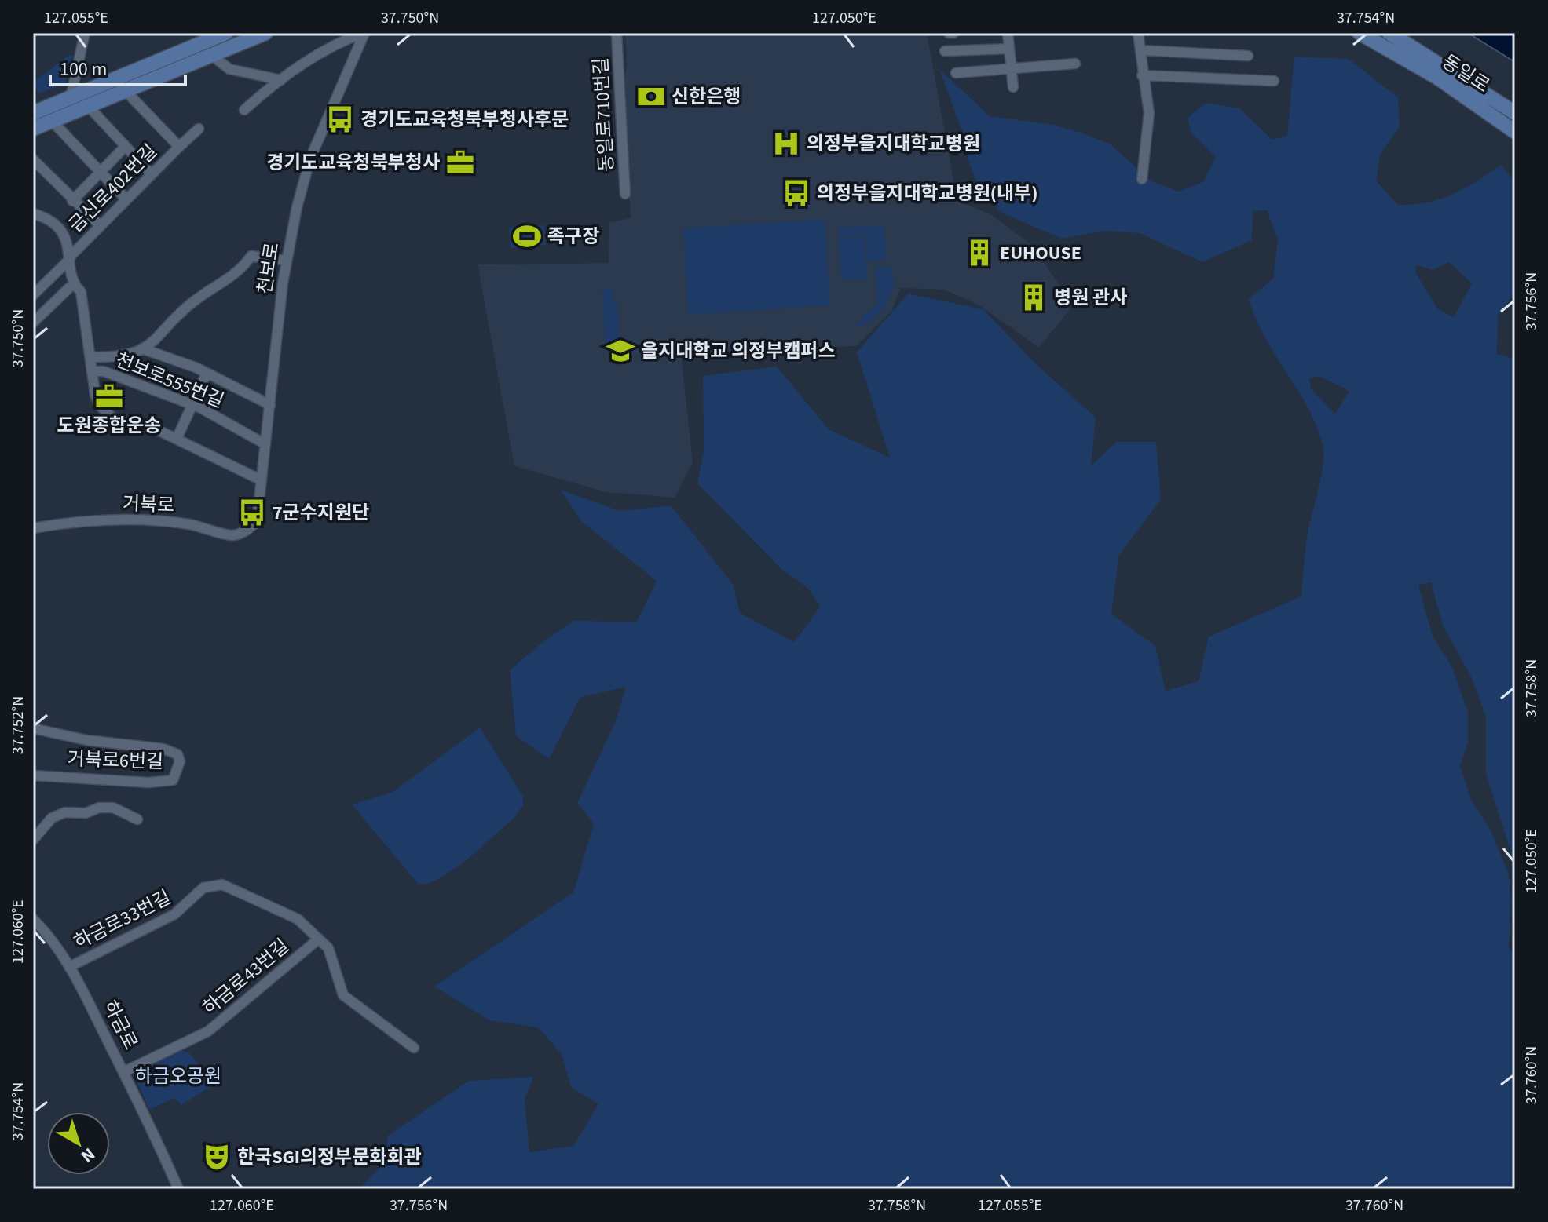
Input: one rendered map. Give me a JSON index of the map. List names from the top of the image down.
{
  "streets": {
    "street": [
      "동일로",
      "동일로710번길",
      "금신로402번길",
      "천보로",
      "천보로555번길",
      "거북로",
      "거북로6번길",
      "하금로33번길",
      "하금로43번길",
      "하금로"
    ]
  },
  "crossings": [
    ["천보로", "천보로555번길"],
    ["천보로", "거북로"],
    ["하금로33번길", "하금로43번길"],
    ["하금로33번길", "하금로"],
    ["하금로43번길", "하금로"]
  ],
  "parks": ["하금오공원"],
  "places": {
    "bank": ["신한은행"],
    "bus stop": ["경기도교육청북부청사후문", "의정부을지대학교병원(내부)", "7군수지원단"],
    "hospital": ["의정부을지대학교병원"],
    "office": ["경기도교육청북부청사", "도원종합운송"],
    "sports": ["족구장"],
    "building": ["EUHOUSE", "병원 관사"],
    "school or university": ["을지대학교 의정부캠퍼스"],
    "theatre": ["한국SGI의정부문화회관"]
  },
  "scale_bar": "100 m",
  "north": "bottom right",
  "coordinates": [
    "127.055°E",
    "37.750°N",
    "127.050°E",
    "37.754°N",
    "37.756°N",
    "37.758°N",
    "37.752°N",
    "127.060°E",
    "37.760°N"
  ]
}
